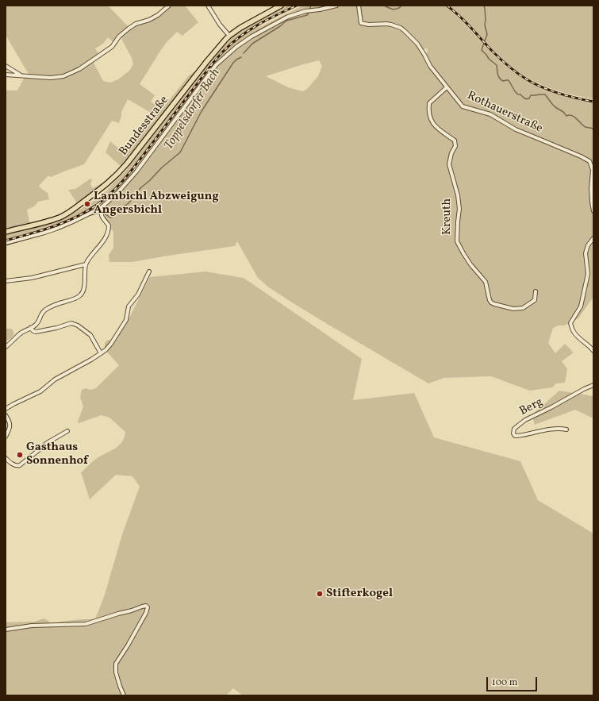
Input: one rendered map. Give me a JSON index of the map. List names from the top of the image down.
{
  "streets": {
    "main road": ["Bundesstraße"],
    "street": ["Rothauerstraße", "Kreuth", "Berg"]
  },
  "crossings": [
    ["Rothauerstraße", "Kreuth"]
  ],
  "water": ["Toppelsdorfer Bach"],
  "places": ["Lambichl Abzweigung Angersbichl", "Gasthaus Sonnenhof", "Stifterkogel"],
  "scale_bar": "100 m"
}
